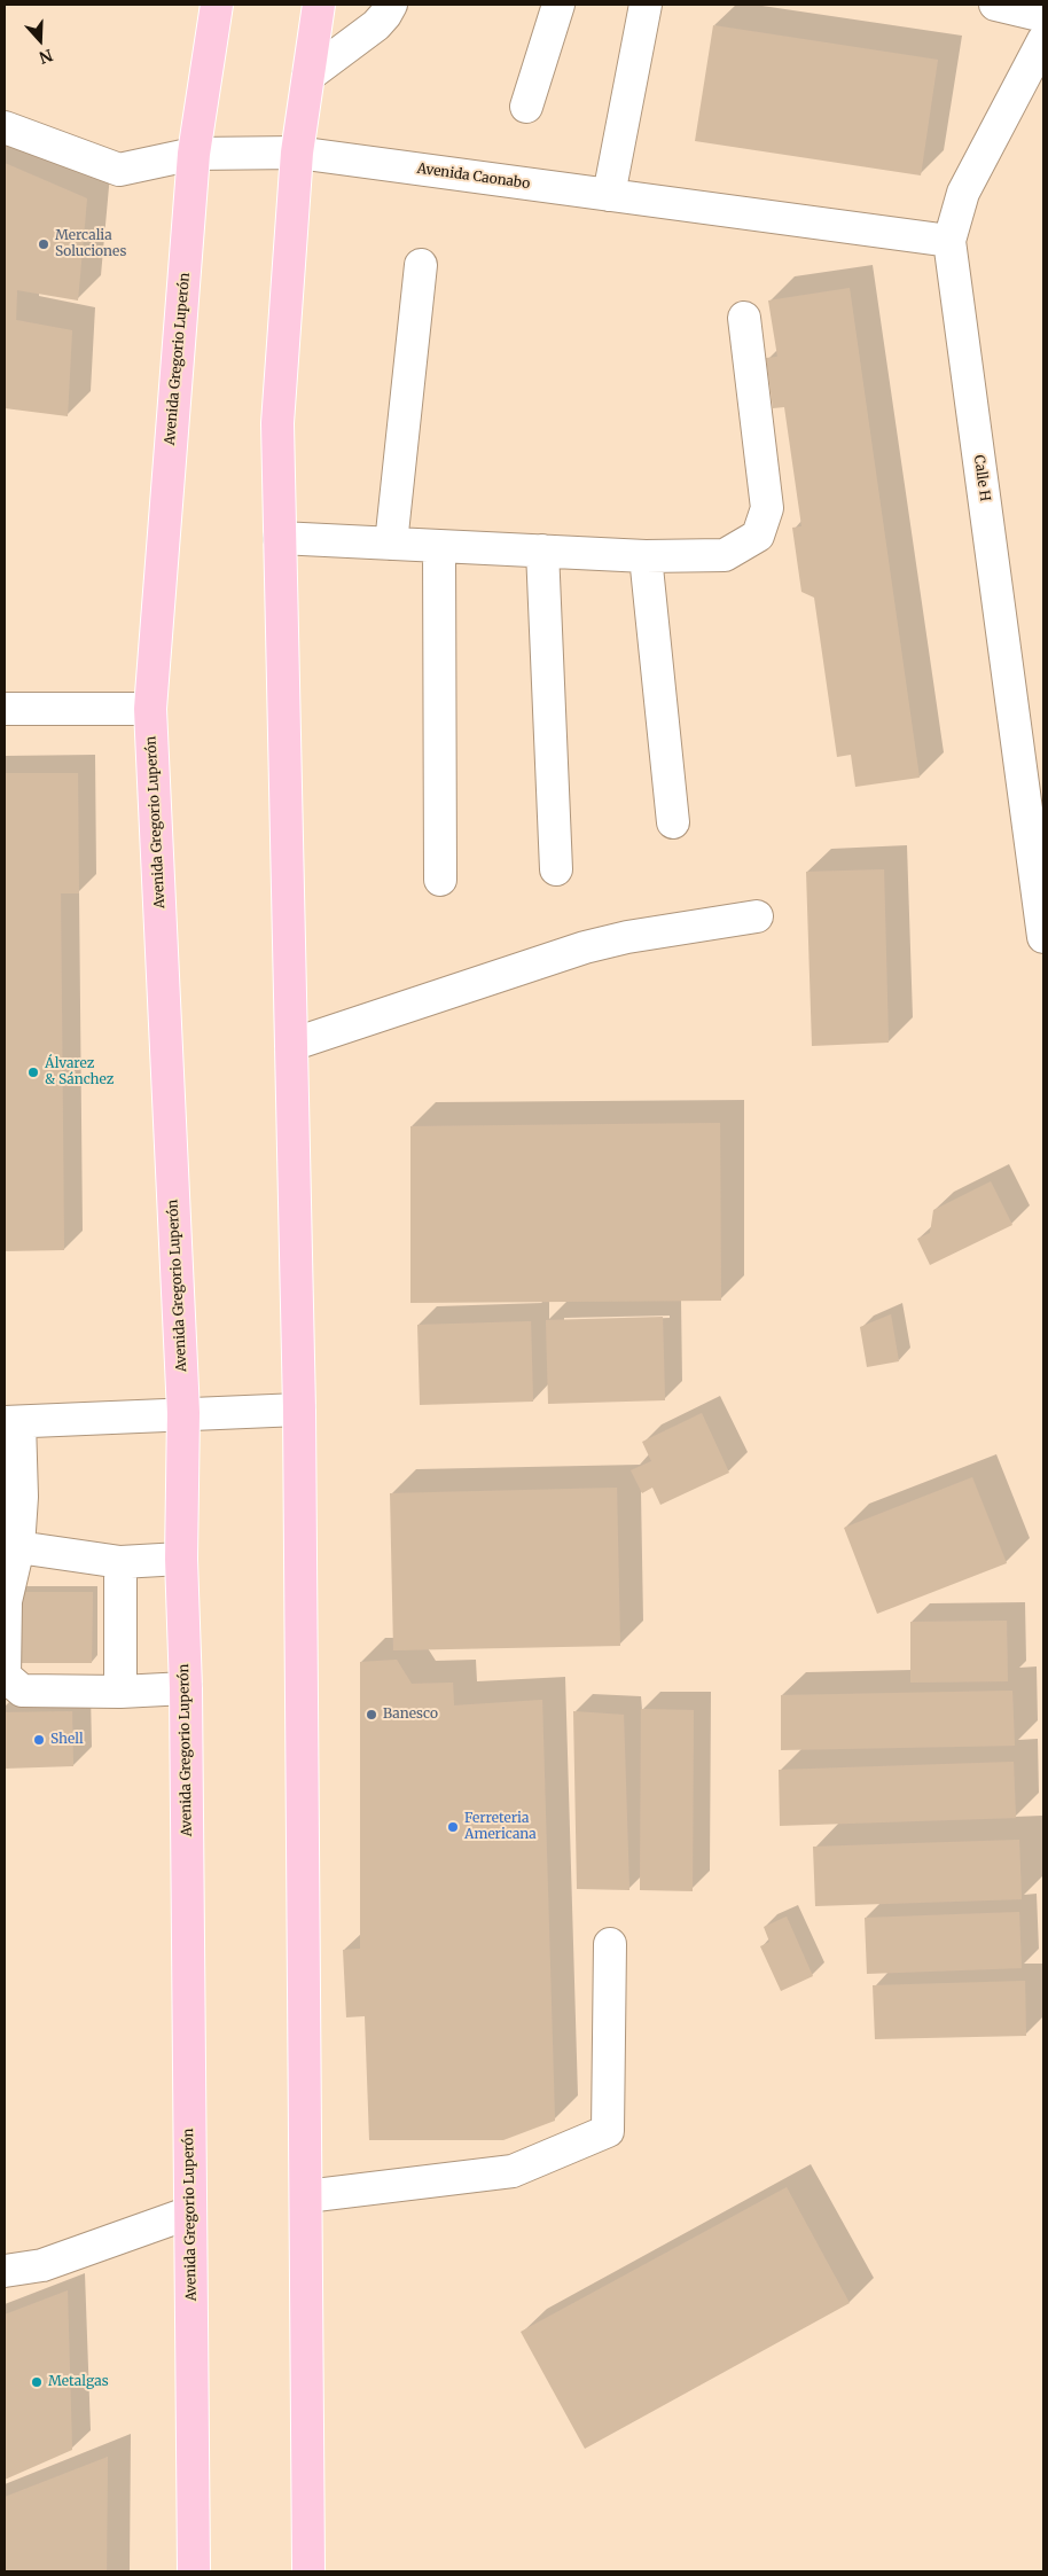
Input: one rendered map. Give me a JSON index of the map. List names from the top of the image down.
{
  "streets": {
    "main road": ["Avenida Gregorio Luperón"],
    "street": ["Avenida Caonabo", "Calle H"]
  },
  "crossings": [
    ["Avenida Caonabo", "Avenida Gregorio Luperón"],
    ["Avenida Caonabo", "Calle H"]
  ],
  "places": [
    "Mercalia Soluciones",
    "Álvarez & Sánchez",
    "Banesco",
    "Shell",
    "Ferreteria Americana",
    "Metalgas"
  ],
  "north": "bottom"
}
